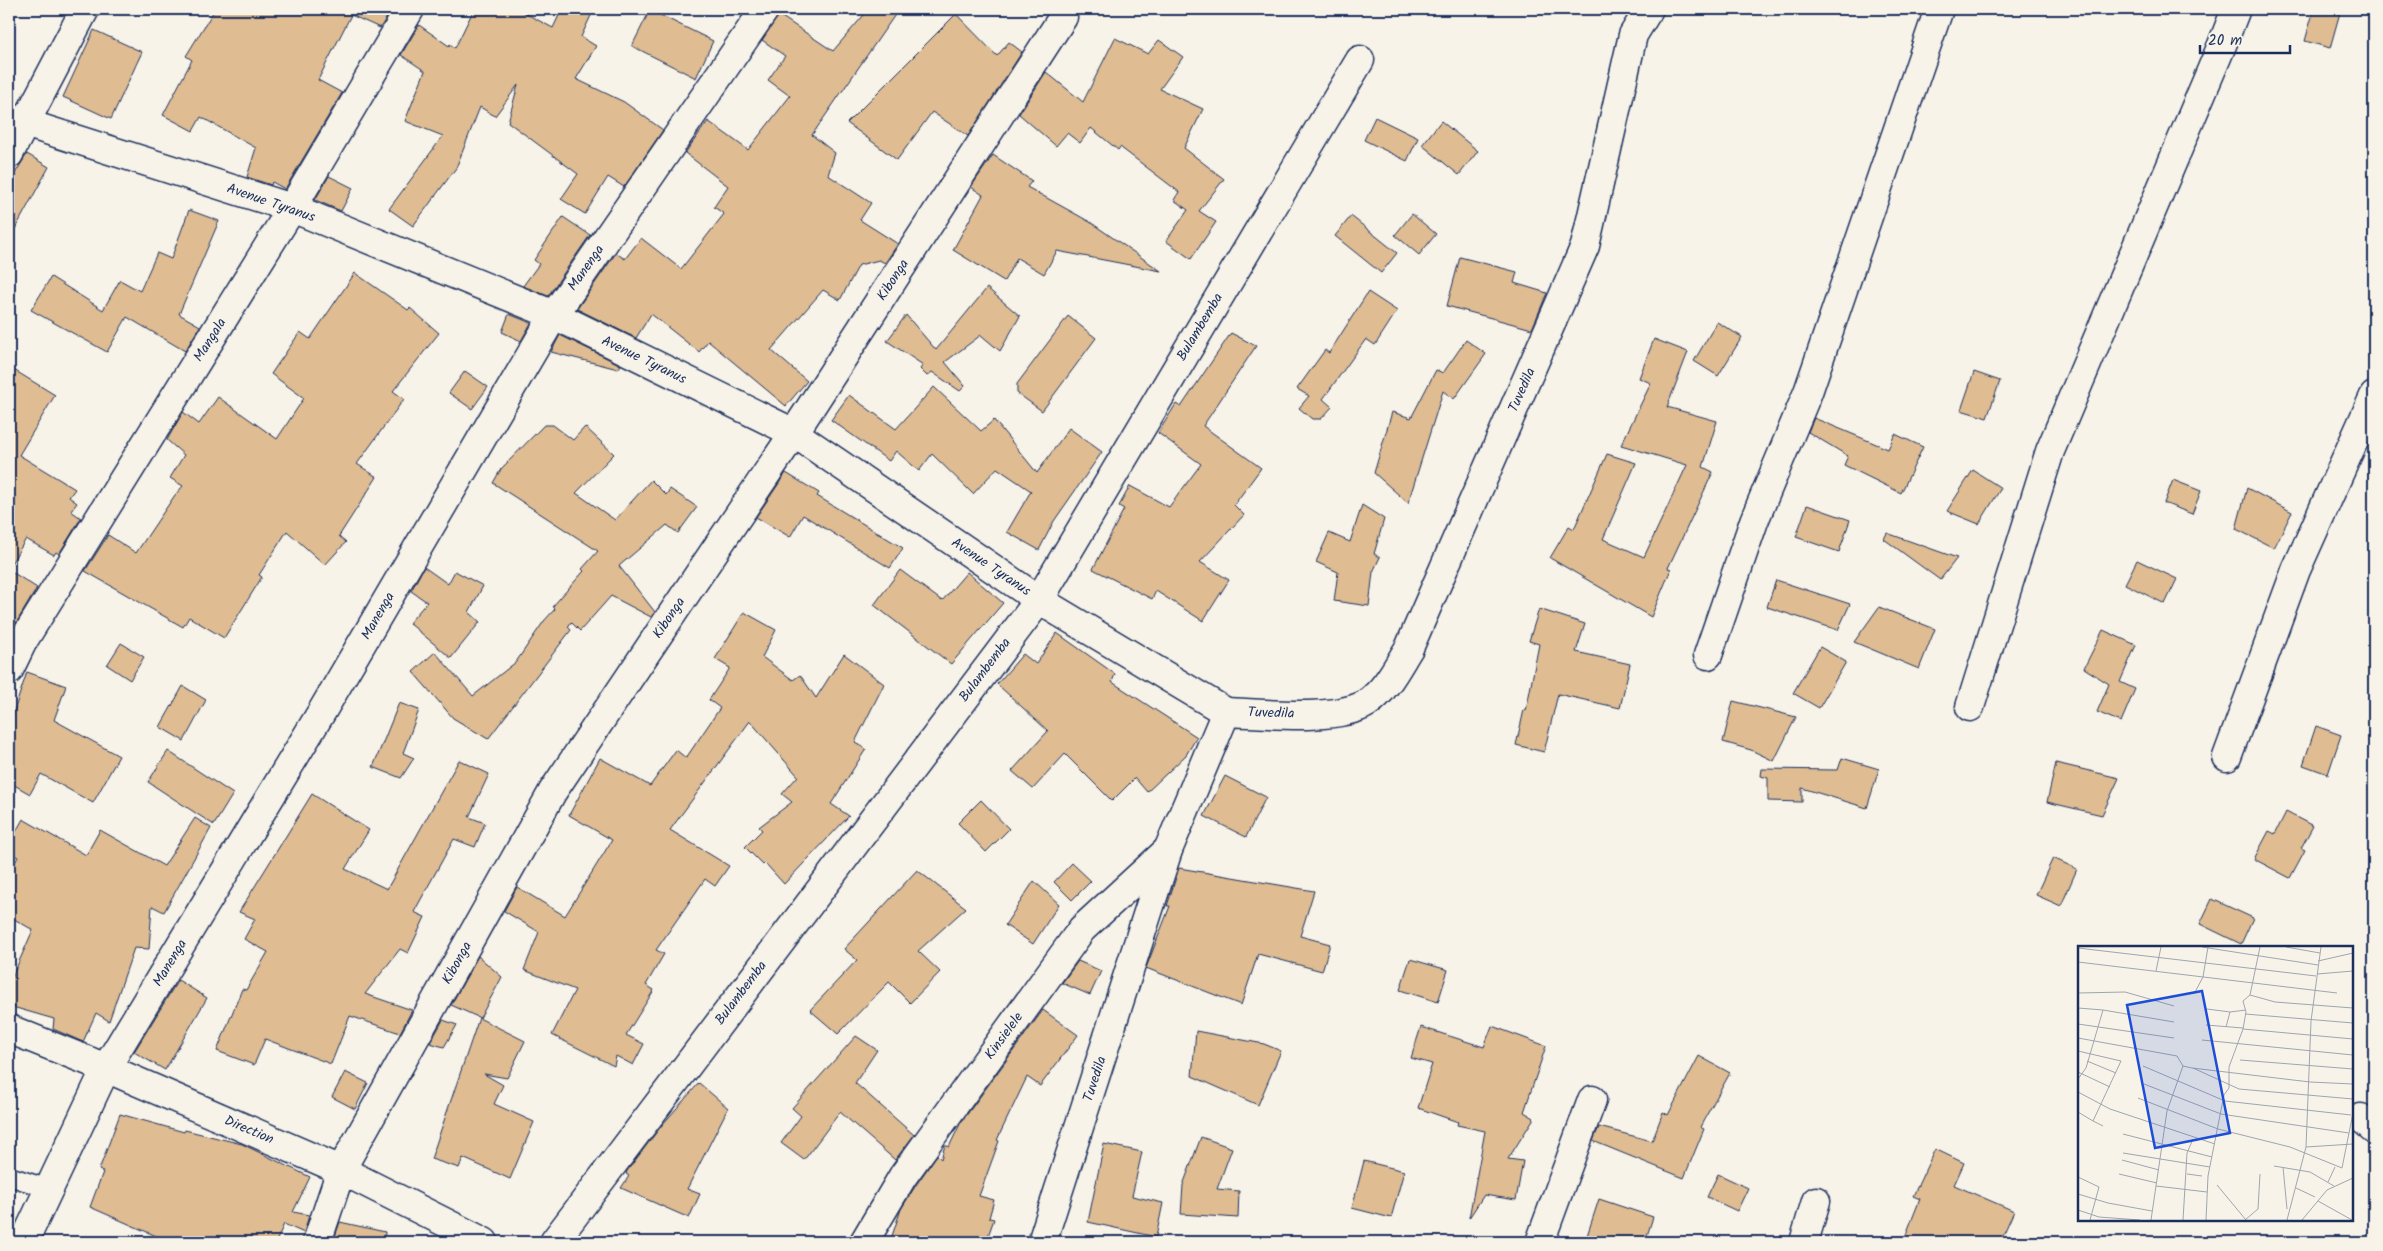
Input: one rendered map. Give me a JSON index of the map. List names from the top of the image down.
{
  "streets": {
    "street": [
      "Avenue Tyranus",
      "Manenga",
      "Kibonga",
      "Bulambemba",
      "Mangala",
      "Tuvedila",
      "Kinsielele",
      "Direction"
    ]
  },
  "crossings": [
    ["Avenue Tyranus", "Manenga"],
    ["Avenue Tyranus", "Kibonga"],
    ["Avenue Tyranus", "Bulambemba"],
    ["Avenue Tyranus", "Mangala"],
    ["Avenue Tyranus", "Tuvedila"],
    ["Manenga", "Direction"],
    ["Kibonga", "Direction"],
    ["Tuvedila", "Kinsielele"]
  ],
  "scale_bar": "20 m"
}
